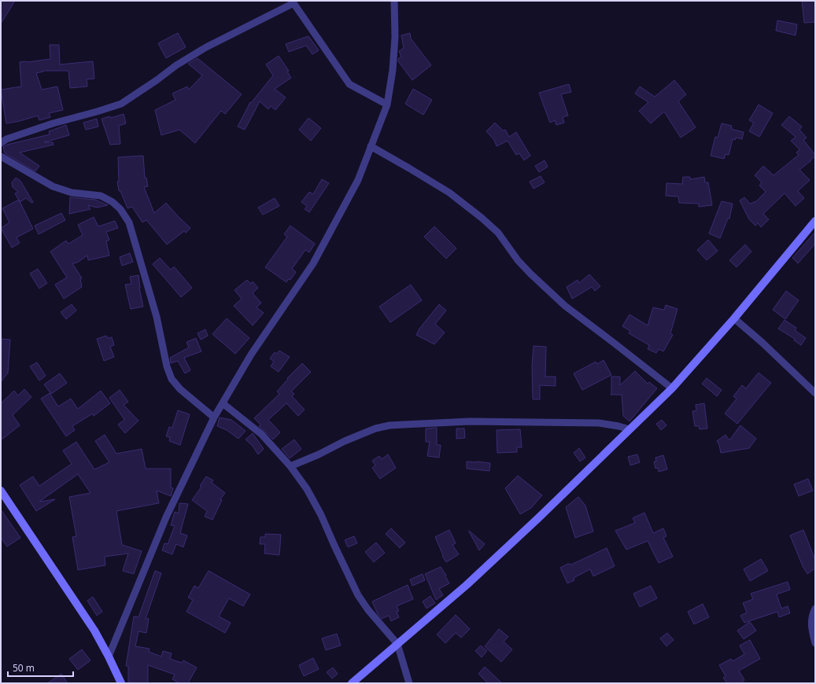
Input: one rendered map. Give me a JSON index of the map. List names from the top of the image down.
{
  "scale_bar": "50 m"
}
